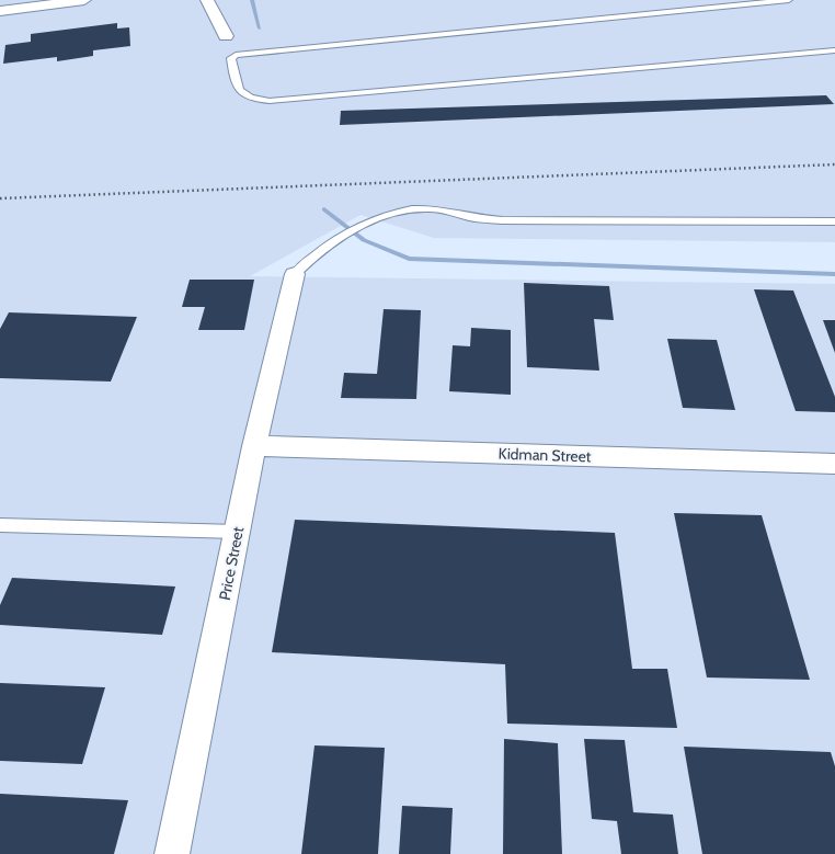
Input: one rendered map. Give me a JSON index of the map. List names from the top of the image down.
{
  "streets": {
    "street": ["Kidman Street", "Price Street"]
  },
  "crossings": [
    ["Kidman Street", "Price Street"]
  ]
}
